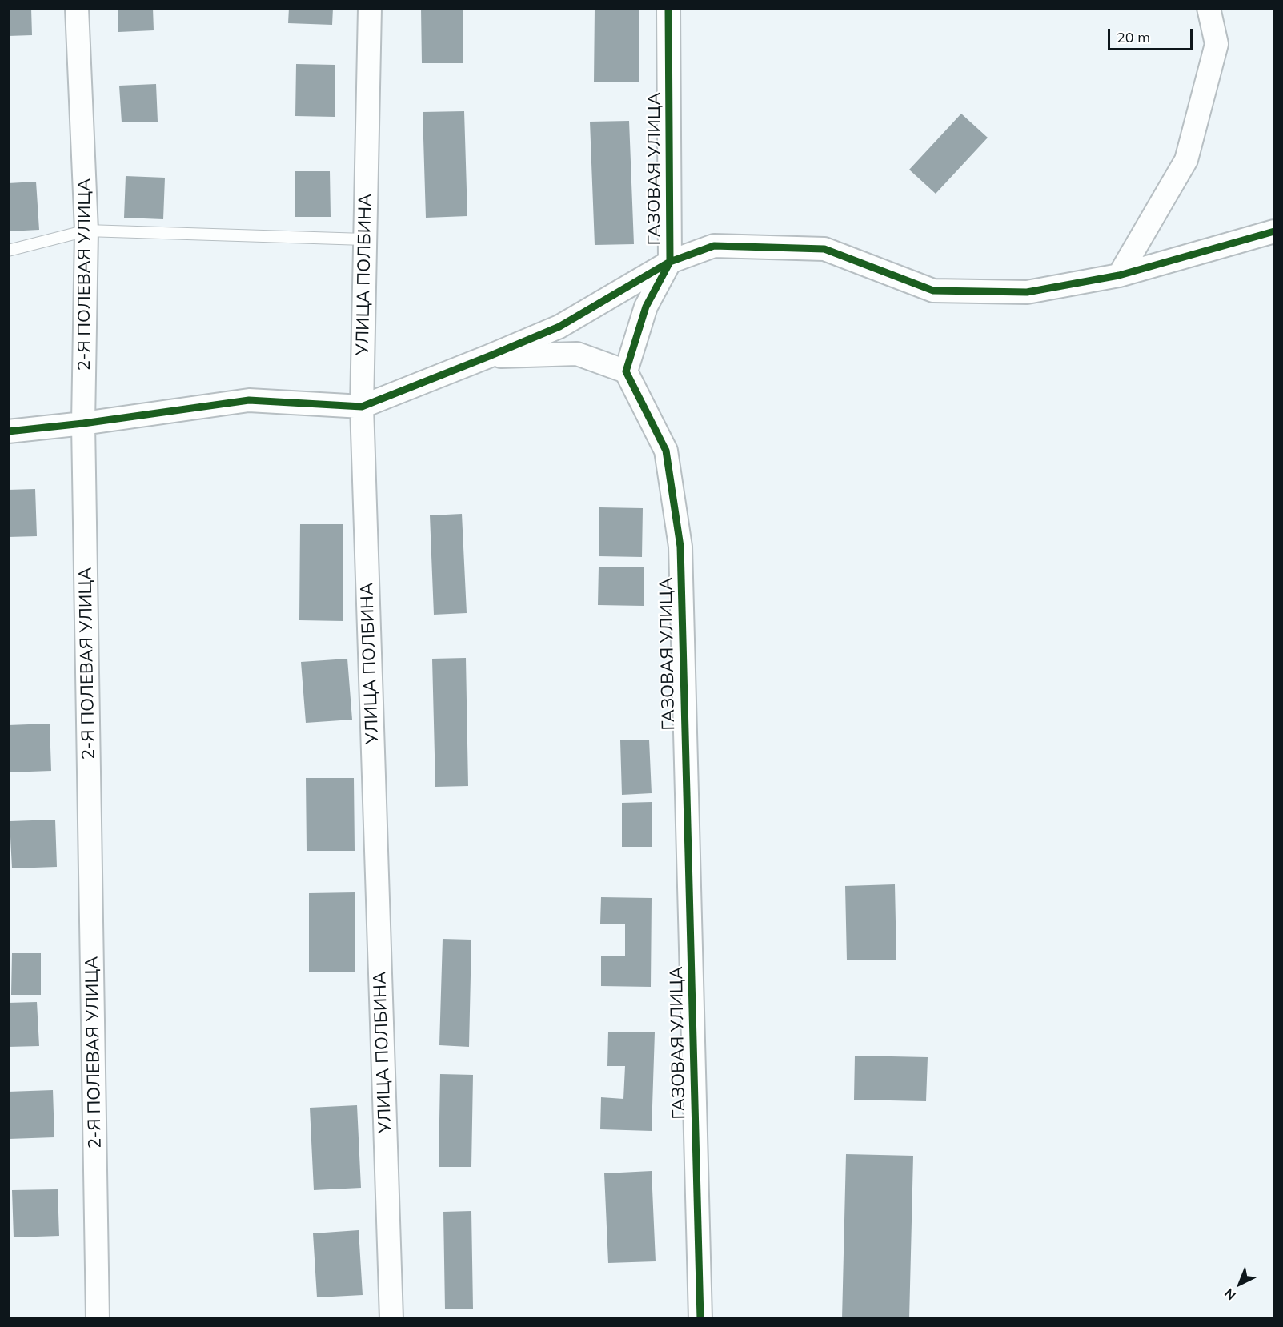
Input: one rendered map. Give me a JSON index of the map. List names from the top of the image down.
{
  "streets": {
    "street": ["ГАЗОВАЯ УЛИЦА", "2-Я ПОЛЕВАЯ УЛИЦА", "УЛИЦА ПОЛБИНА"]
  },
  "scale_bar": "20 m",
  "north": "bottom left"
}
